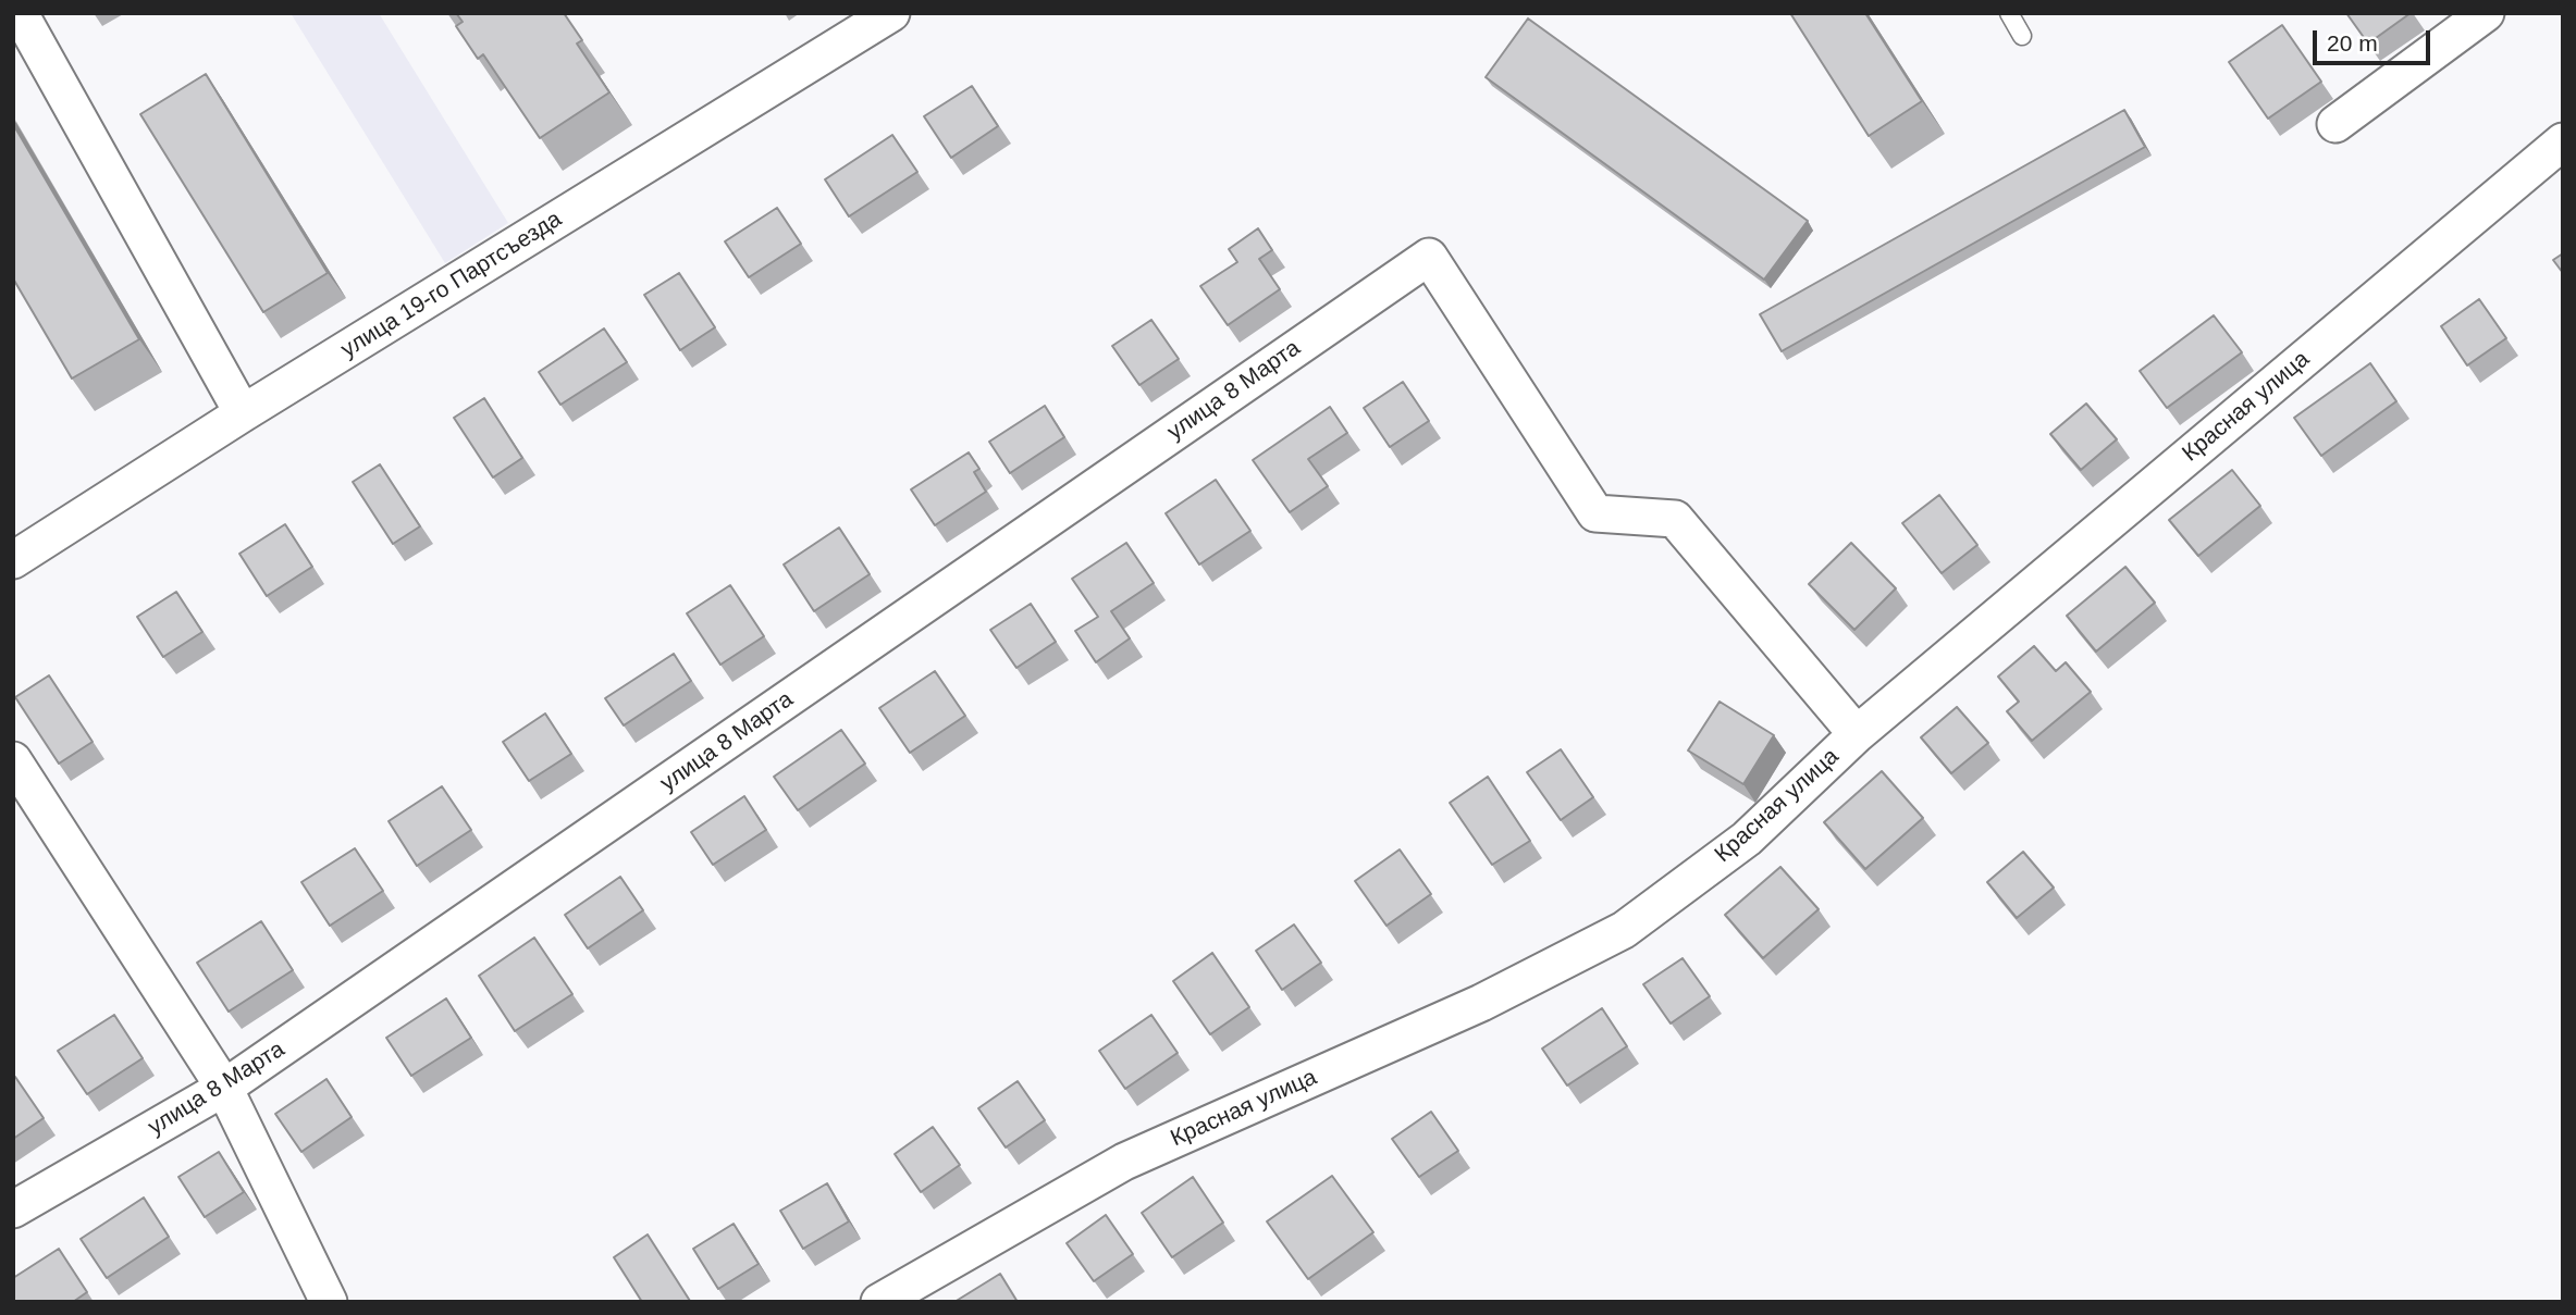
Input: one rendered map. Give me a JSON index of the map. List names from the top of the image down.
{
  "streets": {
    "street": ["улица 19-го Партсъезда", "улица 8 Марта", "Красная улица"]
  },
  "crossings": [
    ["улица 8 Марта", "Красная улица"]
  ],
  "scale_bar": "20 m"
}
